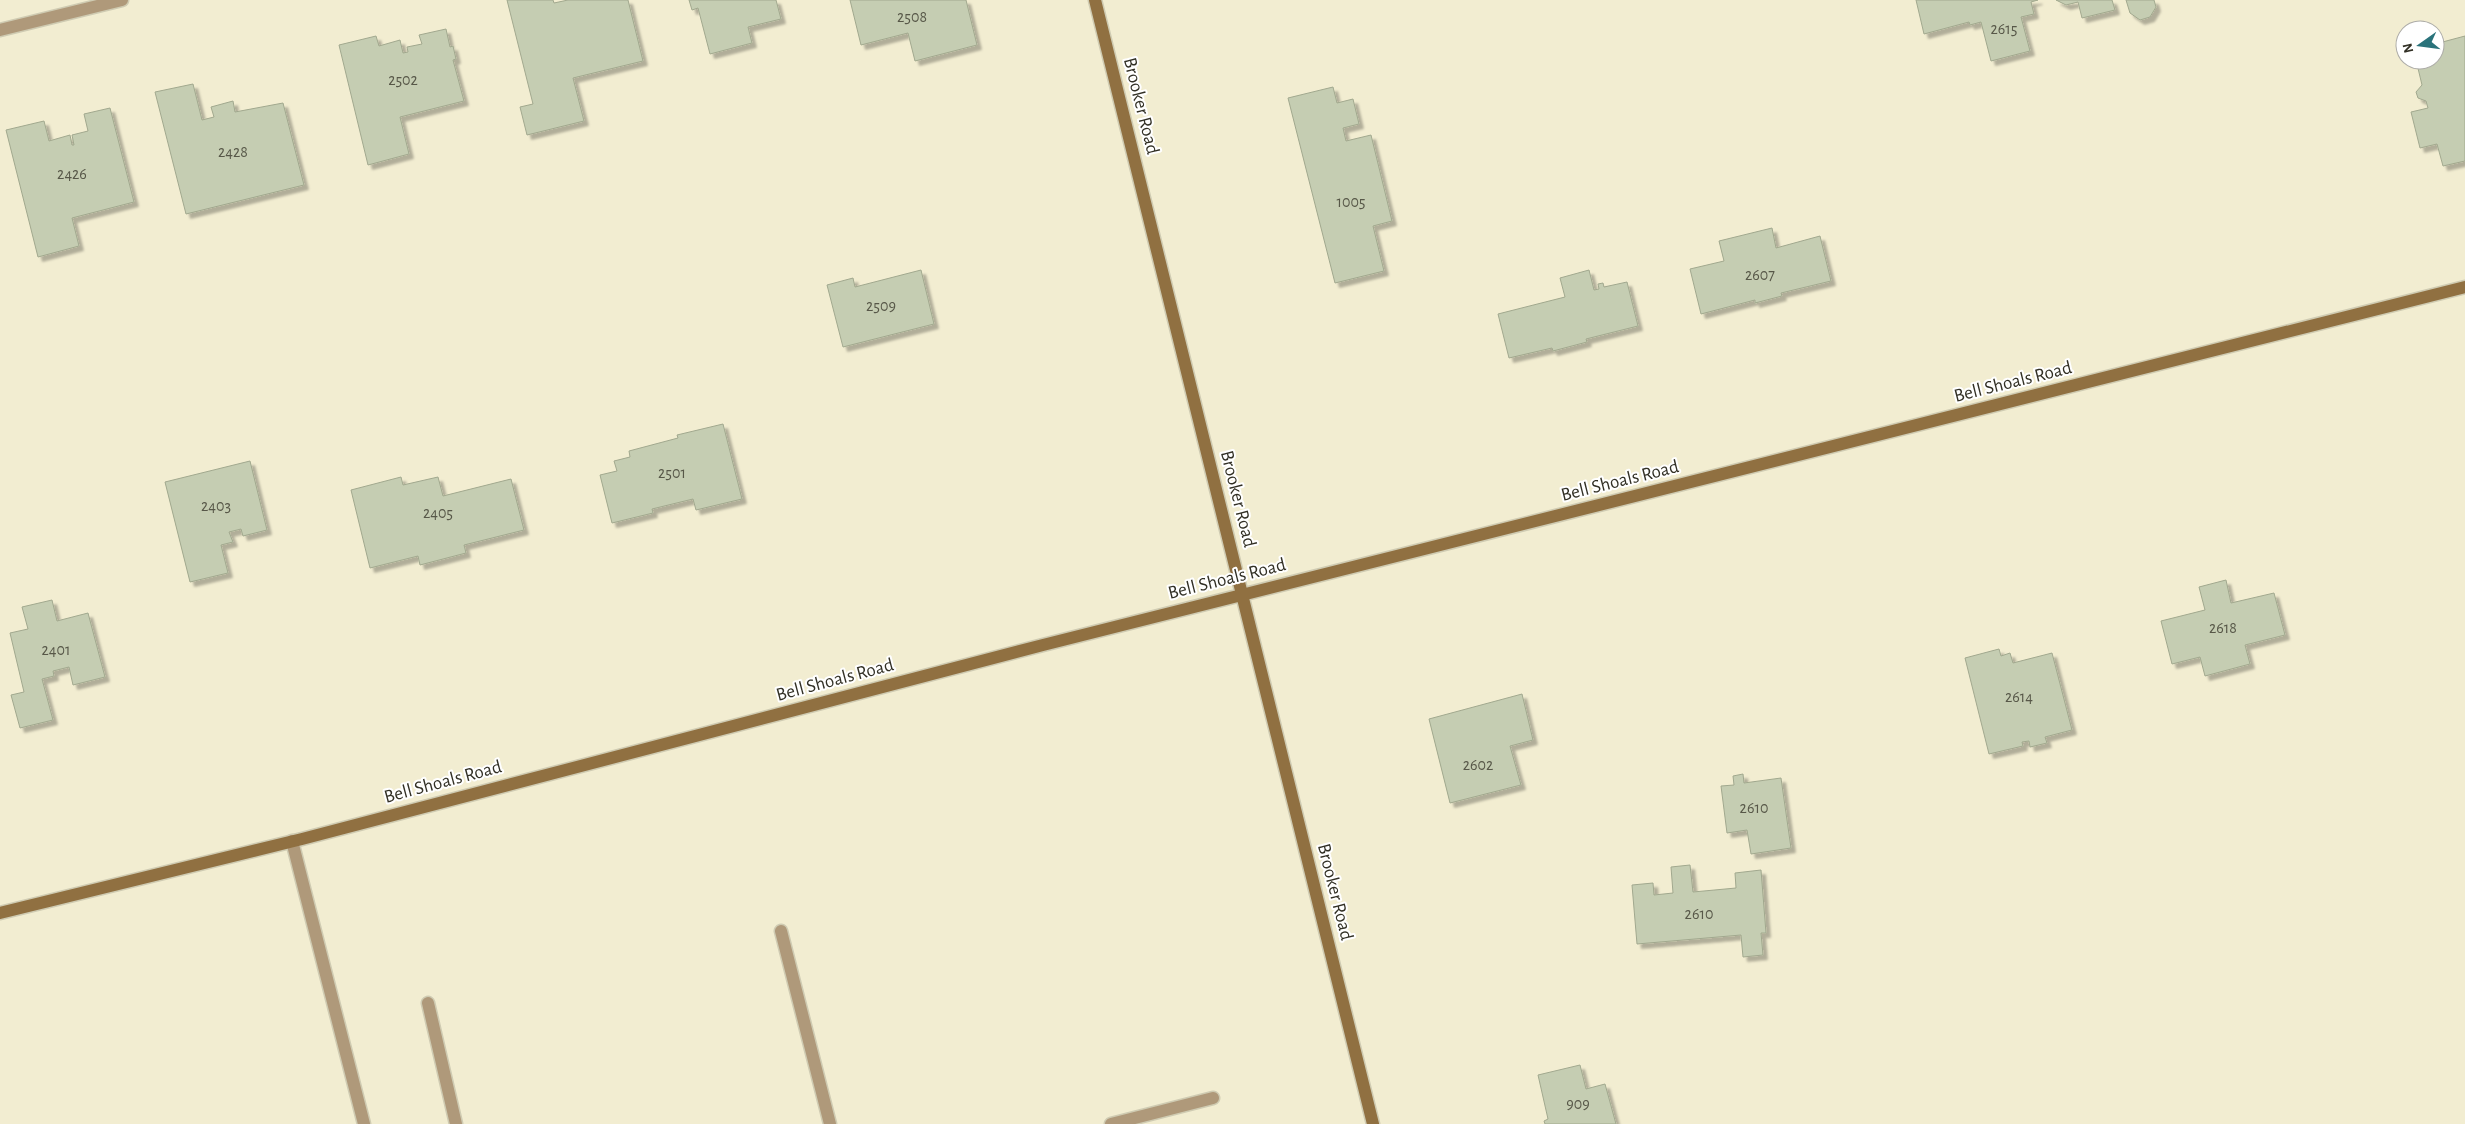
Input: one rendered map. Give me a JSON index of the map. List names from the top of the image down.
{
  "streets": {
    "main road": ["Brooker Road", "Bell Shoals Road"]
  },
  "crossings": [
    ["Brooker Road", "Bell Shoals Road"]
  ],
  "house_numbers": [
    "2508",
    "2615",
    "2502",
    "2428",
    "2426",
    "1005",
    "2607",
    "2509",
    "2501",
    "2403",
    "2405",
    "2618",
    "2401",
    "2614",
    "2602",
    "2610",
    "2610",
    "909"
  ],
  "north": "left"
}
